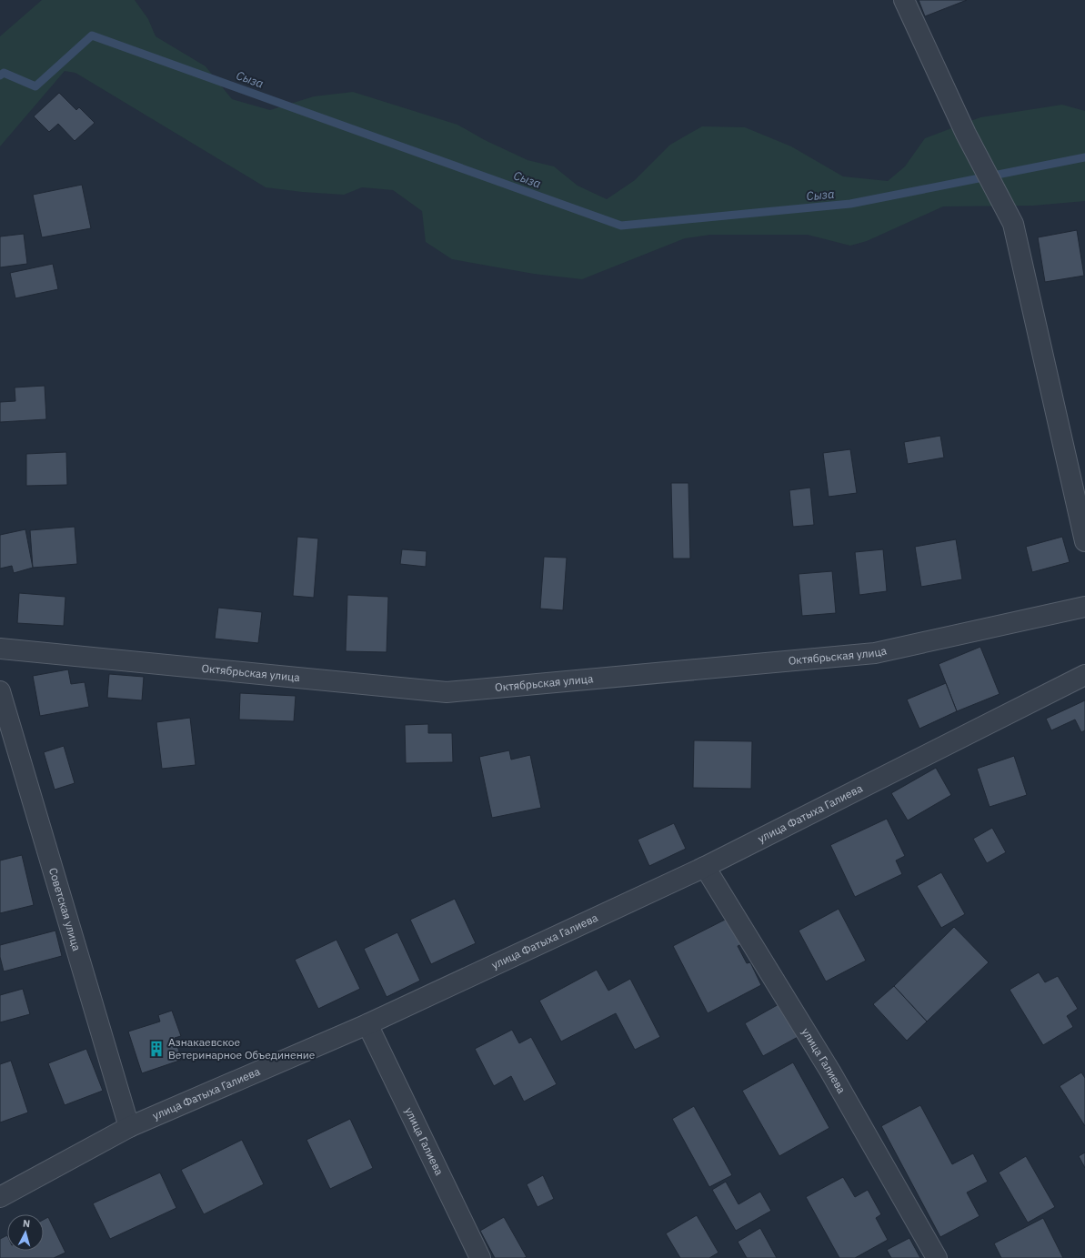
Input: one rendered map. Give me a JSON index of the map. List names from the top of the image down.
{
  "streets": {
    "street": [
      "Октябрьская улица",
      "улица Фатыха Галиева",
      "Советская улица",
      "улица Галиева"
    ]
  },
  "crossings": [
    ["улица Фатыха Галиева", "Советская улица"],
    ["улица Фатыха Галиева", "улица Галиева"]
  ],
  "water": ["Сыза"],
  "places": {
    "building": ["Азнакаевское Ветеринарное Объединение"]
  },
  "north": "top"
}
